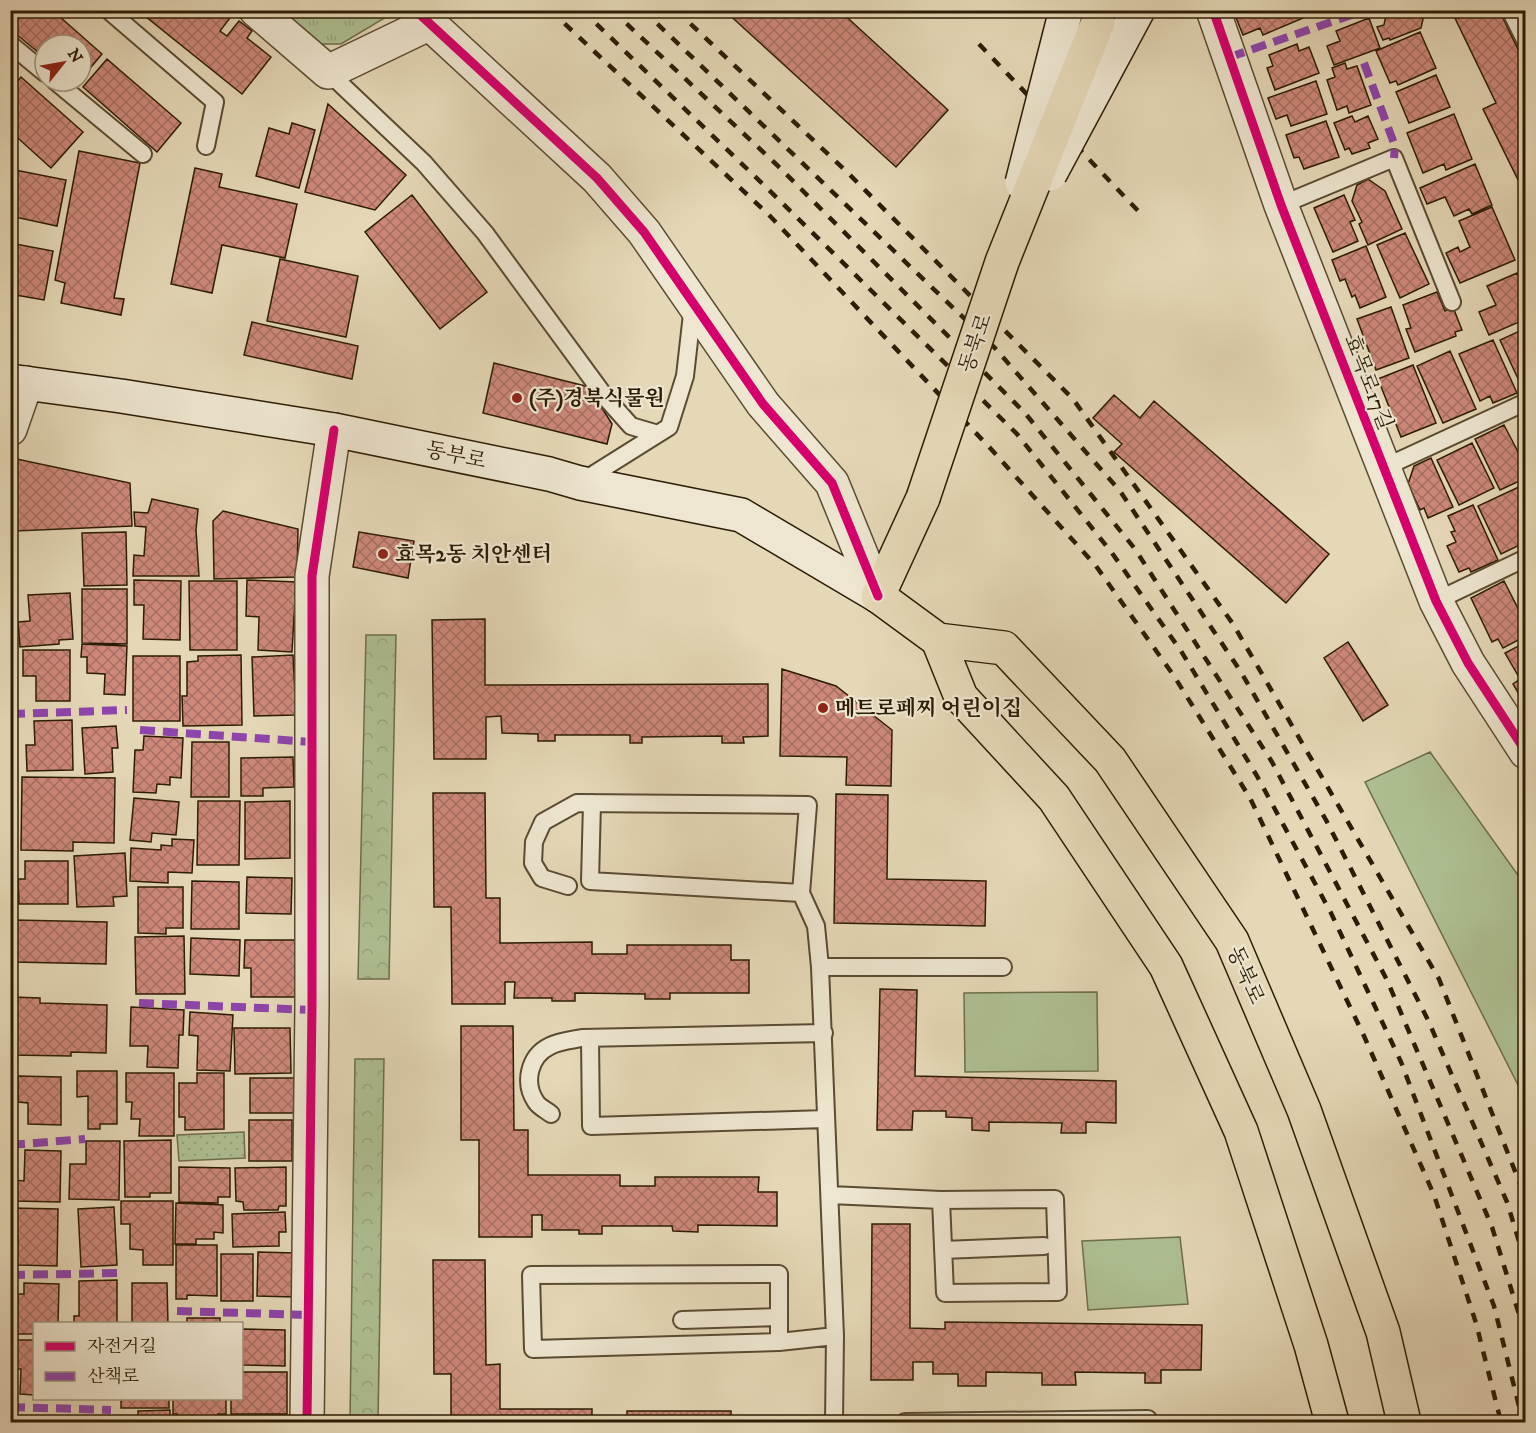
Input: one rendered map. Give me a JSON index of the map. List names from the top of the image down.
{
  "streets": {
    "main road": ["동북로"],
    "street": ["효목로17길", "동부로"]
  },
  "crossings": [
    ["동북로", "동부로"]
  ],
  "places": ["(주)경북식물원", "효목2동 치안센터", "메트로페찌 어린이집"],
  "legend": ["자전거길", "산책로"],
  "north": "top right"
}
